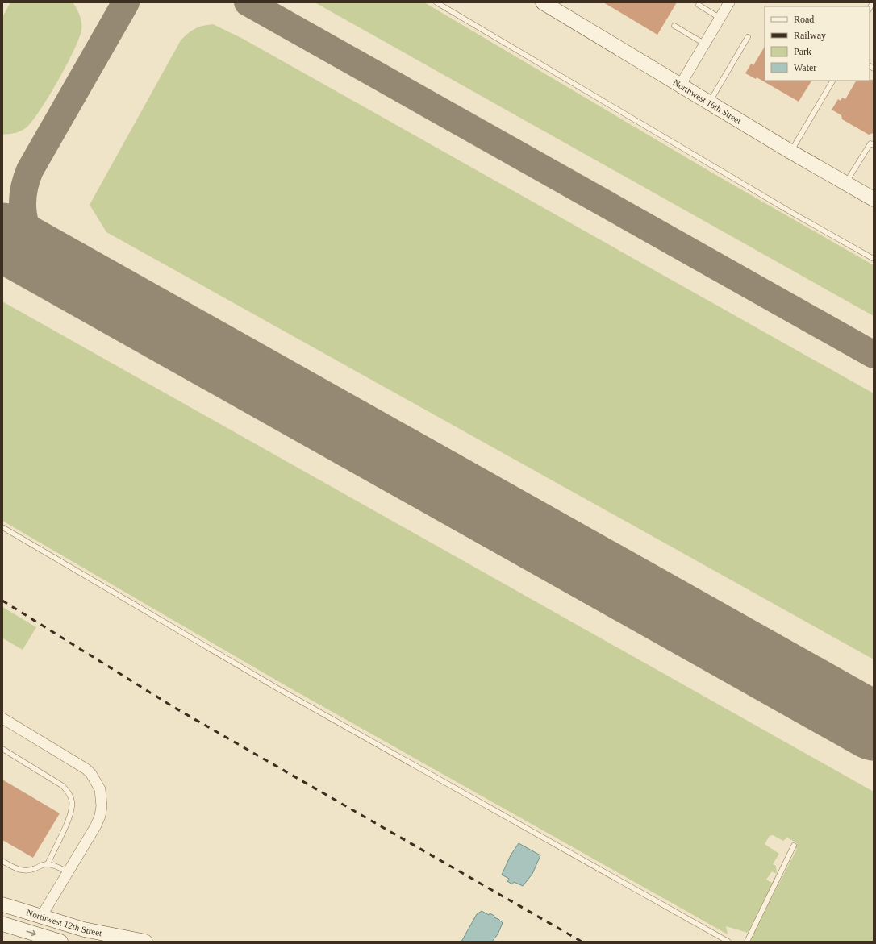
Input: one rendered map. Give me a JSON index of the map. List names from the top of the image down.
{
  "streets": {
    "main road": ["Northwest 16th Street", "Northwest 12th Street"]
  },
  "legend": [
    "Road",
    "Railway",
    "Park",
    "Water"
  ]
}
